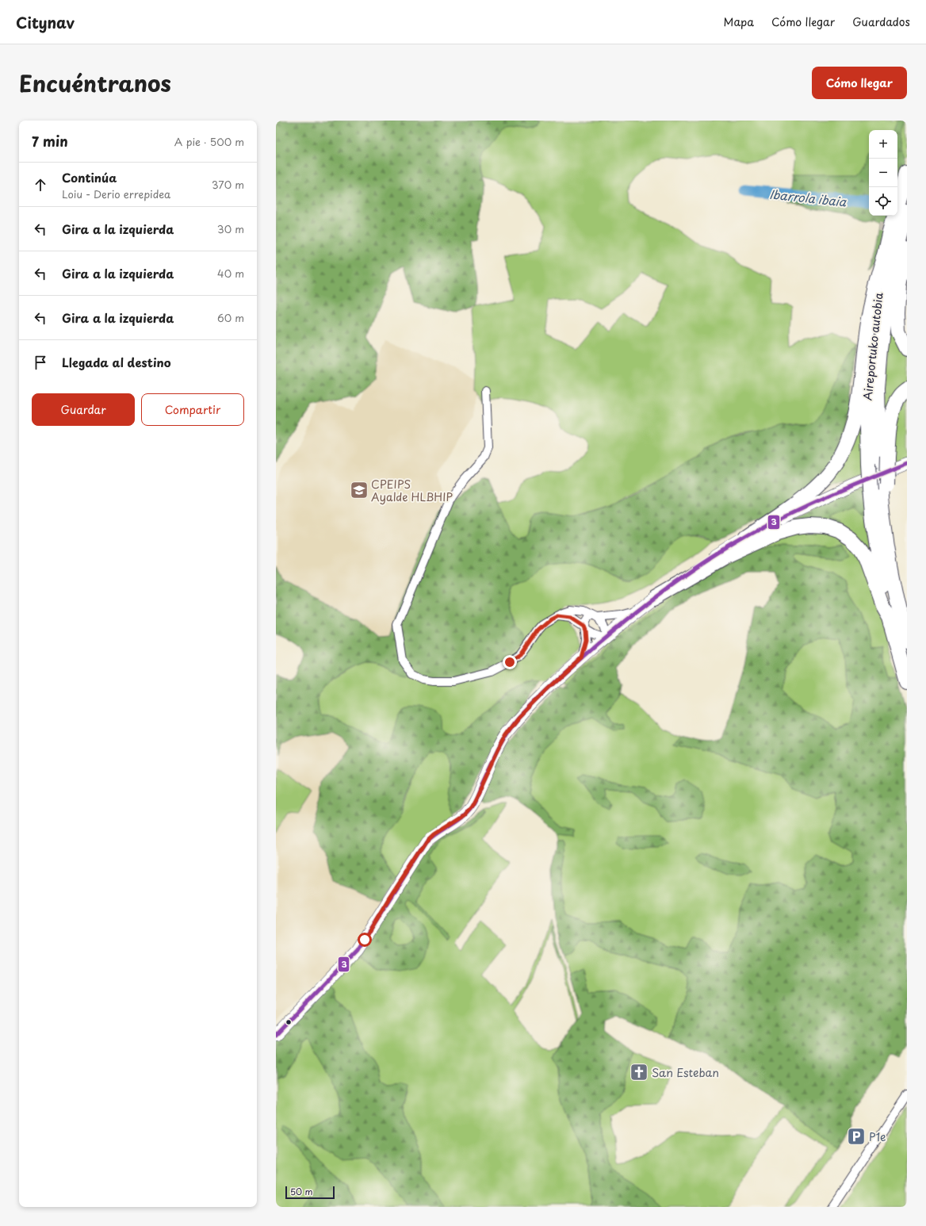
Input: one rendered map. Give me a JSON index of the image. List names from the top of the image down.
{
  "streets": {
    "highway": ["Aireportuko autobia"]
  },
  "water": ["Ibarrola ibaia"],
  "places": {
    "school or university": ["CPEIPS Ayalde HLBHIP"],
    "church": ["San Esteban"],
    "parking": ["P1e"]
  },
  "lines": ["transit line 3"],
  "scale_bar": "50 m",
  "page": {
    "header": "Citynav",
    "nav": ["Mapa", "Cómo llegar", "Guardados"],
    "title": "Encuéntranos",
    "buttons": [
      "Cómo llegar",
      ["Guardar", "Compartir"]
    ],
    "heading": ["7 min", "A pie · 500 m"],
    "map_buttons": ["+", "−"],
    "list": [
      ["Continúa", "Loiu - Derio errepidea", "370 m"],
      ["Gira a la izquierda", "30 m"],
      ["Gira a la izquierda", "40 m"],
      ["Gira a la izquierda", "60 m"],
      "Llegada al destino"
    ],
    "scale": "50 m"
  }
}
